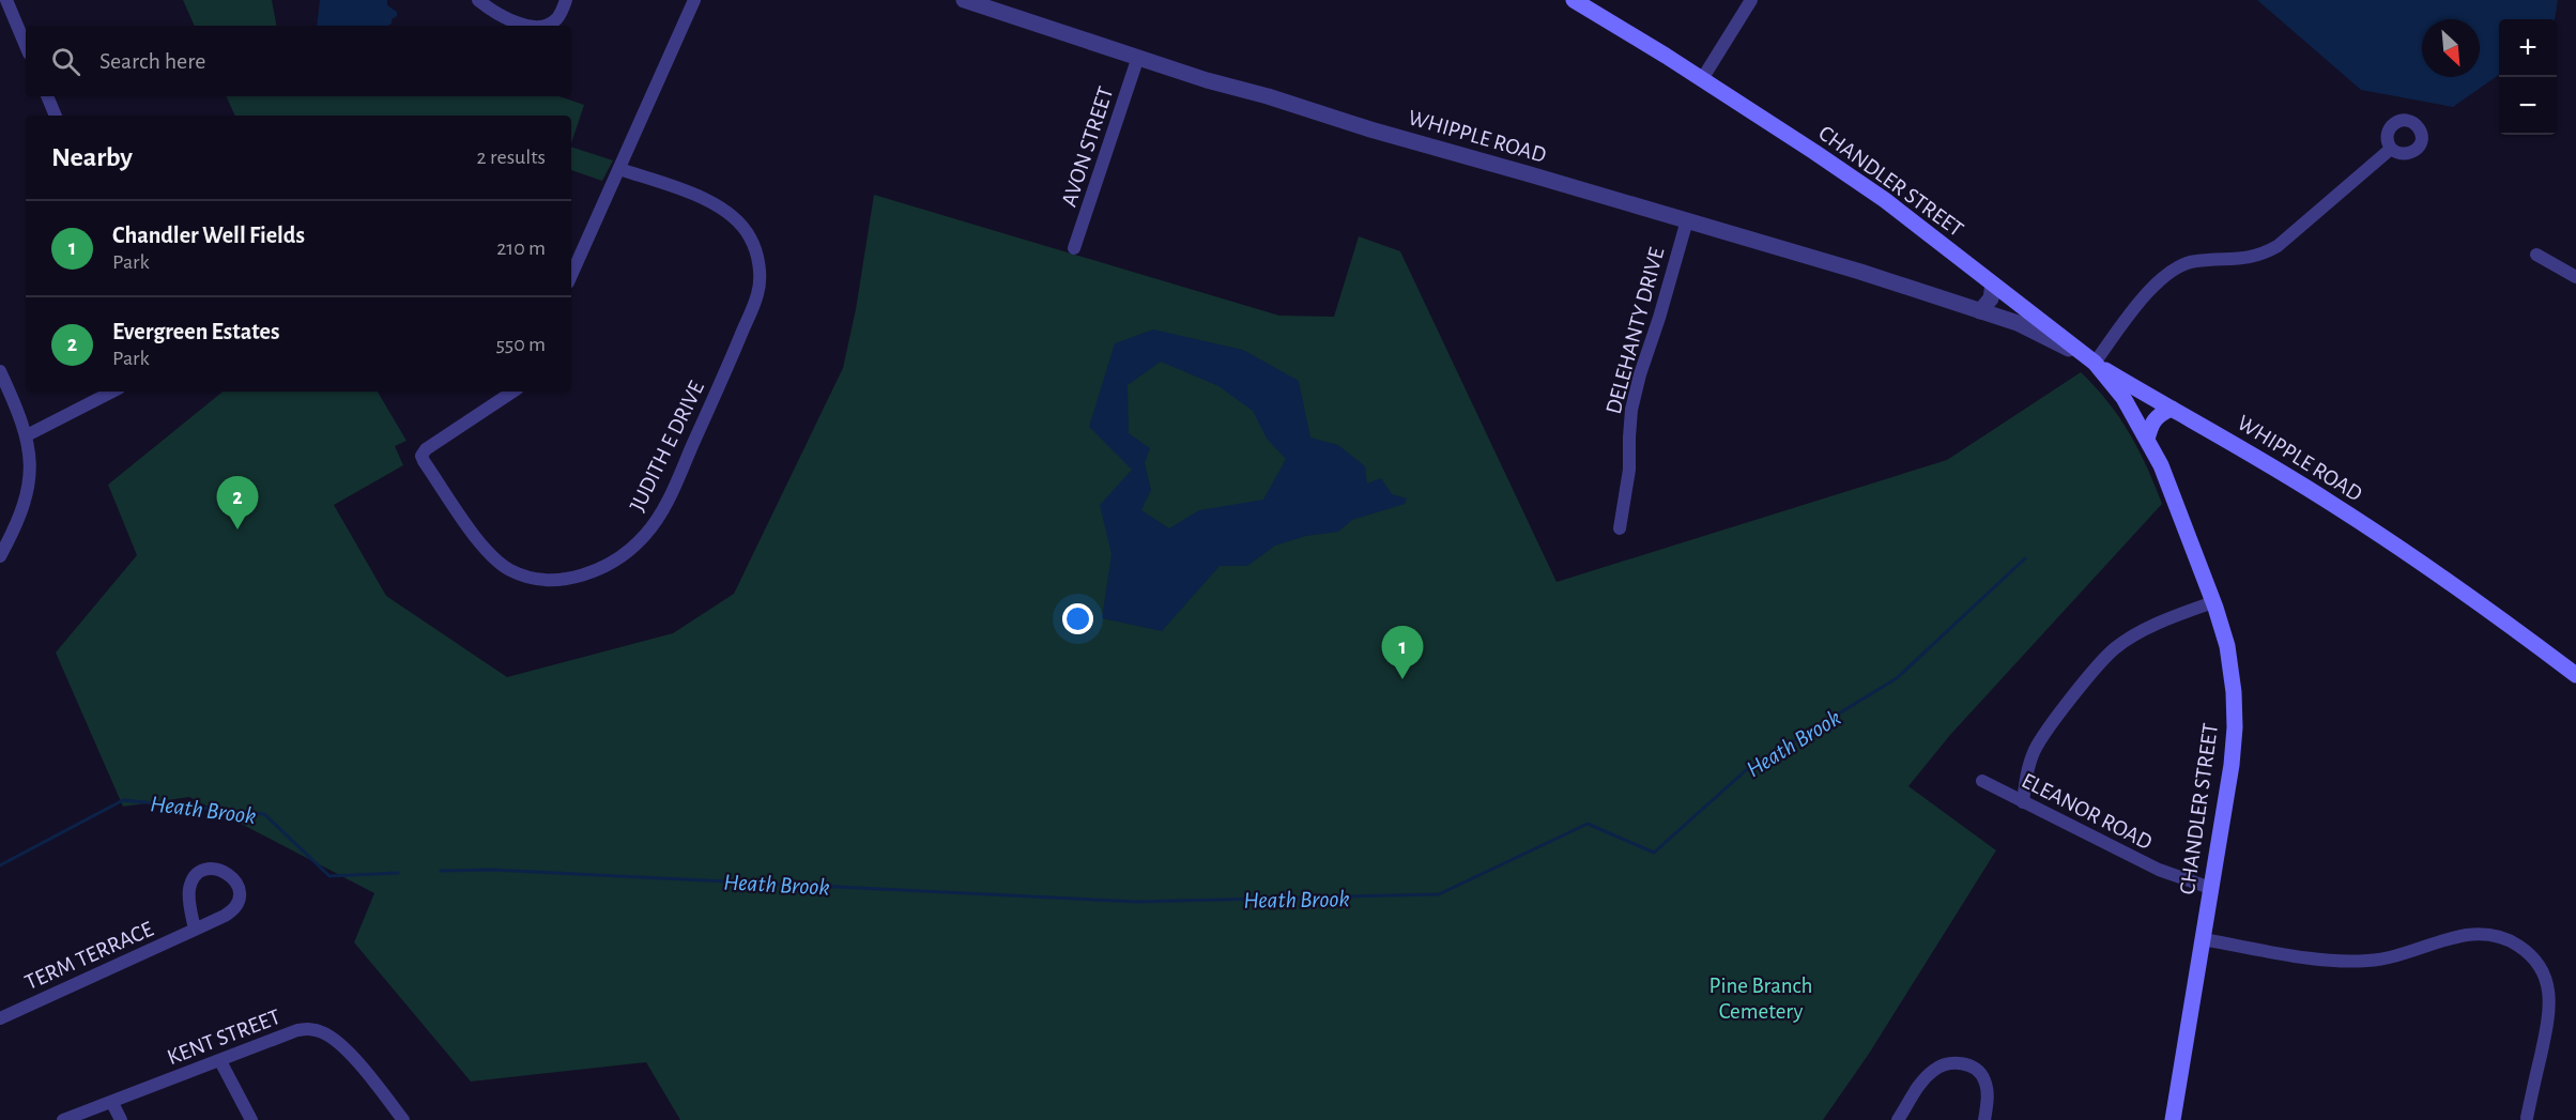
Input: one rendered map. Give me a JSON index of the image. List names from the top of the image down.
{
  "streets": {
    "main road": ["WHIPPLE ROAD", "CHANDLER STREET"],
    "street": [
      "AVON STREET",
      "DELEHANTY DRIVE",
      "JUDITH E DRIVE",
      "ELEANOR ROAD",
      "TERM TERRACE",
      "KENT STREET"
    ]
  },
  "crossings": [
    ["WHIPPLE ROAD", "AVON STREET"],
    ["WHIPPLE ROAD", "CHANDLER STREET"],
    ["WHIPPLE ROAD", "DELEHANTY DRIVE"],
    ["CHANDLER STREET", "ELEANOR ROAD"]
  ],
  "water": ["Heath Brook"],
  "parks": ["Pine Branch Cemetery"],
  "north": "bottom right",
  "page": {
    "map_buttons": ["+", "−"],
    "search": "Search here",
    "heading": ["Nearby", "2 results"],
    "list": [
      {
        "mark": "1",
        "name": "Chandler Well Fields",
        "note": "Park",
        "value": "210 m"
      },
      {
        "mark": "2",
        "name": "Evergreen Estates",
        "note": "Park",
        "value": "550 m"
      }
    ],
    "pins": ["2", "1"]
  }
}
